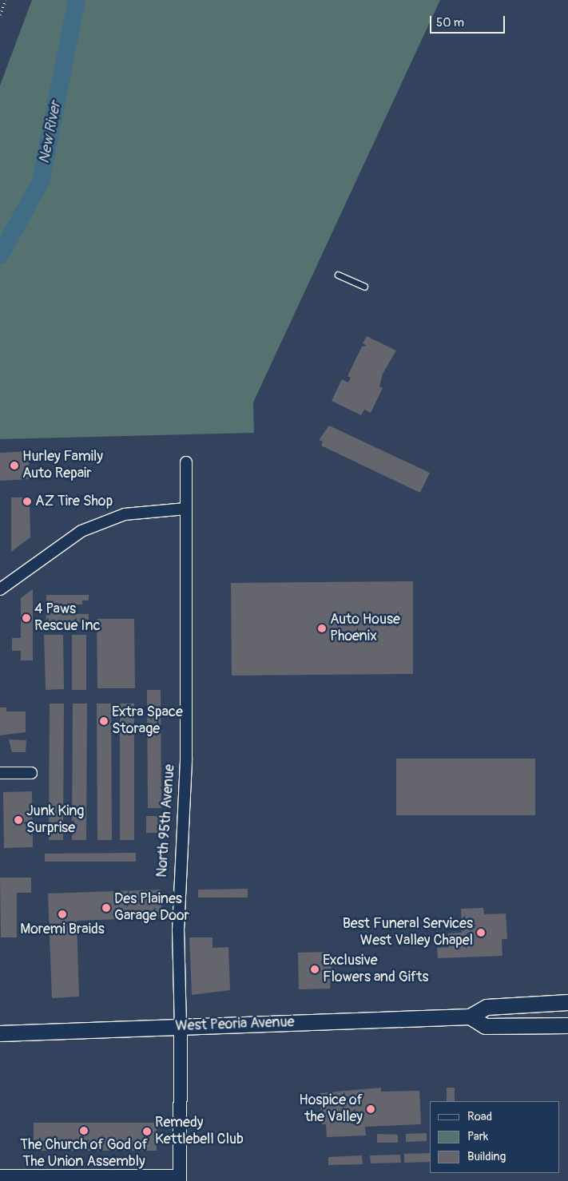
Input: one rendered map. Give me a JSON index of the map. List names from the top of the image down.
{
  "streets": {
    "main road": ["West Peoria Avenue"],
    "street": ["North 95th Avenue"]
  },
  "crossings": [
    ["North 95th Avenue", "West Peoria Avenue"]
  ],
  "water": ["New River"],
  "places": [
    "Hurley Family Auto Repair",
    "AZ Tire Shop",
    "4 Paws Rescue Inc",
    "Auto House Phoenix",
    "Extra Space Storage",
    "Junk King Surprise",
    "Des Plaines Garage Door",
    "Moremi Braids",
    "Best Funeral Services West Valley Chapel",
    "Exclusive Flowers and Gifts",
    "Hospice of the Valley",
    "The Church of God of The Union Assembly",
    "Remedy Kettlebell Club"
  ],
  "legend": ["Road", "Park", "Building"],
  "scale_bar": "50 m"
}
